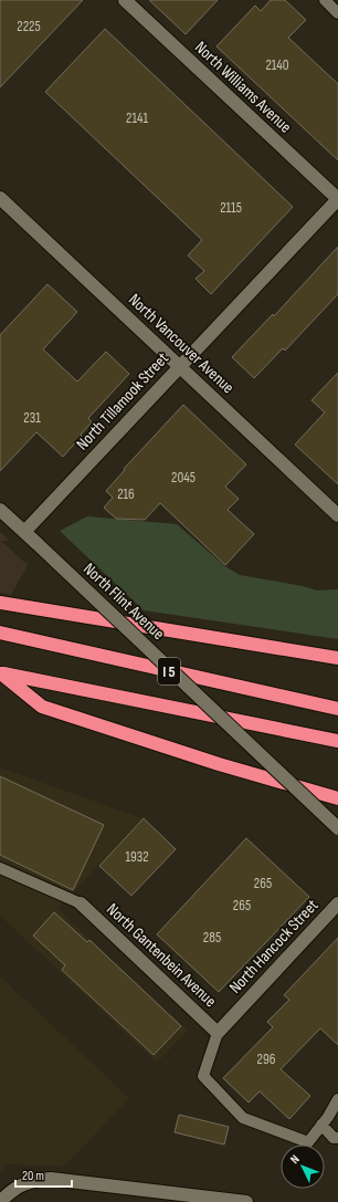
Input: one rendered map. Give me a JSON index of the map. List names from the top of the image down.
{
  "streets": {
    "highway": ["I 5"],
    "street": [
      "North Williams Avenue",
      "North Vancouver Avenue",
      "North Tillamook Street",
      "North Flint Avenue",
      "North Hancock Street",
      "North Gantenbein Avenue"
    ]
  },
  "crossings": [
    ["North Williams Avenue", "North Tillamook Street"],
    ["North Vancouver Avenue", "North Tillamook Street"],
    ["North Tillamook Street", "North Flint Avenue"],
    ["North Hancock Street", "North Gantenbein Avenue"]
  ],
  "house_numbers": [
    "2225",
    "2140",
    "2141",
    "2115",
    "231",
    "2045",
    "216",
    "1932",
    "265",
    "265",
    "285",
    "296"
  ],
  "scale_bar": "20 m",
  "north": "top left"
}
